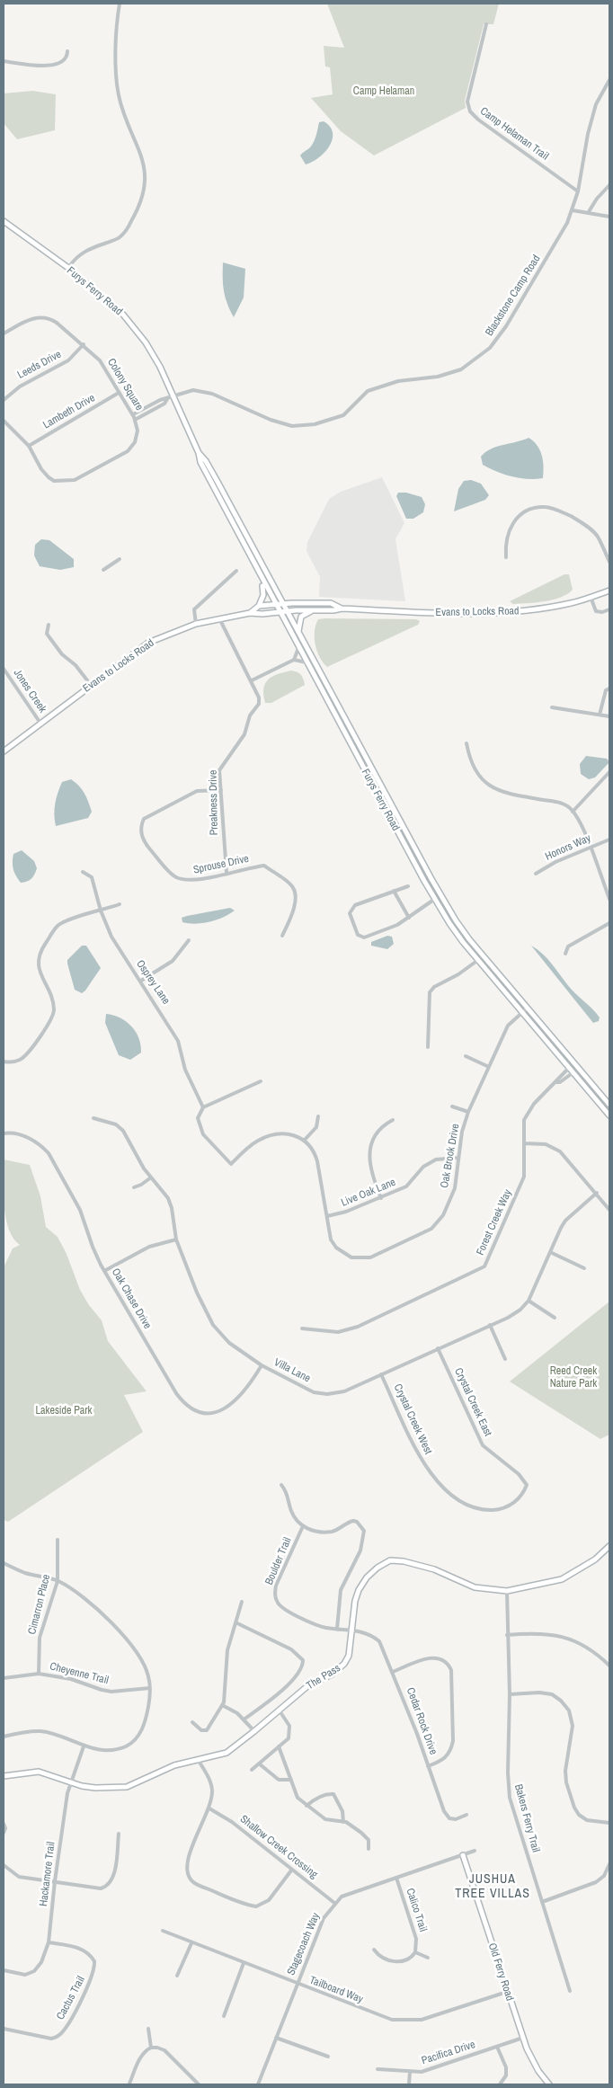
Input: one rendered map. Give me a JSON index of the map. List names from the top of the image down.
{
  "streets": {
    "main road": [
      "Furys Ferry Road",
      "Evans to Locks Road",
      "The Pass",
      "Old Ferry Road"
    ],
    "street": [
      "Camp Helaman Trail",
      "Blackstone Camp Road",
      "Leeds Drive",
      "Colony Square",
      "Lambeth Drive",
      "Jones Creek",
      "Preakness Drive",
      "Honors Way",
      "Sprouse Drive",
      "Osprey Lane",
      "Oak Brook Drive",
      "Live Oak Lane",
      "Forest Creek Way",
      "Oak Chase Drive",
      "Villa Lane",
      "Crystal Creek East",
      "Crystal Creek West",
      "Boulder Trail",
      "Cimarron Place",
      "Cheyenne Trail",
      "Cedar Rock Drive",
      "Bakers Ferry Trail",
      "Shallow Creek Crossing",
      "Hackamore Trail",
      "Calico Trail",
      "Stagecoach Way",
      "Tailboard Way",
      "Cactus Trail",
      "Pacifica Drive"
    ]
  },
  "crossings": [
    ["Camp Helaman Trail", "Blackstone Camp Road"],
    ["Furys Ferry Road", "Blackstone Camp Road"],
    ["Furys Ferry Road", "Evans to Locks Road"],
    ["Furys Ferry Road", "Oak Brook Drive"],
    ["Furys Ferry Road", "Forest Creek Way"],
    ["Leeds Drive", "Colony Square"],
    ["Colony Square", "Lambeth Drive"],
    ["Evans to Locks Road", "Jones Creek"],
    ["Evans to Locks Road", "Preakness Drive"],
    ["Preakness Drive", "Sprouse Drive"],
    ["Oak Brook Drive", "Live Oak Lane"],
    ["Oak Chase Drive", "Villa Lane"],
    ["Villa Lane", "Crystal Creek East"],
    ["Villa Lane", "Crystal Creek West"],
    ["Crystal Creek East", "Crystal Creek West"],
    ["Boulder Trail", "The Pass"],
    ["Boulder Trail", "Cedar Rock Drive"],
    ["Cimarron Place", "Cheyenne Trail"],
    ["The Pass", "Cedar Rock Drive"],
    ["The Pass", "Bakers Ferry Trail"],
    ["The Pass", "Hackamore Trail"],
    ["Shallow Creek Crossing", "Stagecoach Way"],
    ["Hackamore Trail", "Cactus Trail"],
    ["Calico Trail", "Stagecoach Way"],
    ["Stagecoach Way", "Old Ferry Road"],
    ["Stagecoach Way", "Tailboard Way"],
    ["Old Ferry Road", "Tailboard Way"],
    ["Old Ferry Road", "Pacifica Drive"]
  ],
  "districts": ["JUSHUA TREE VILLAS"],
  "parks": ["Camp Helaman", "Reed Creek Nature Park", "Lakeside Park"]
}
